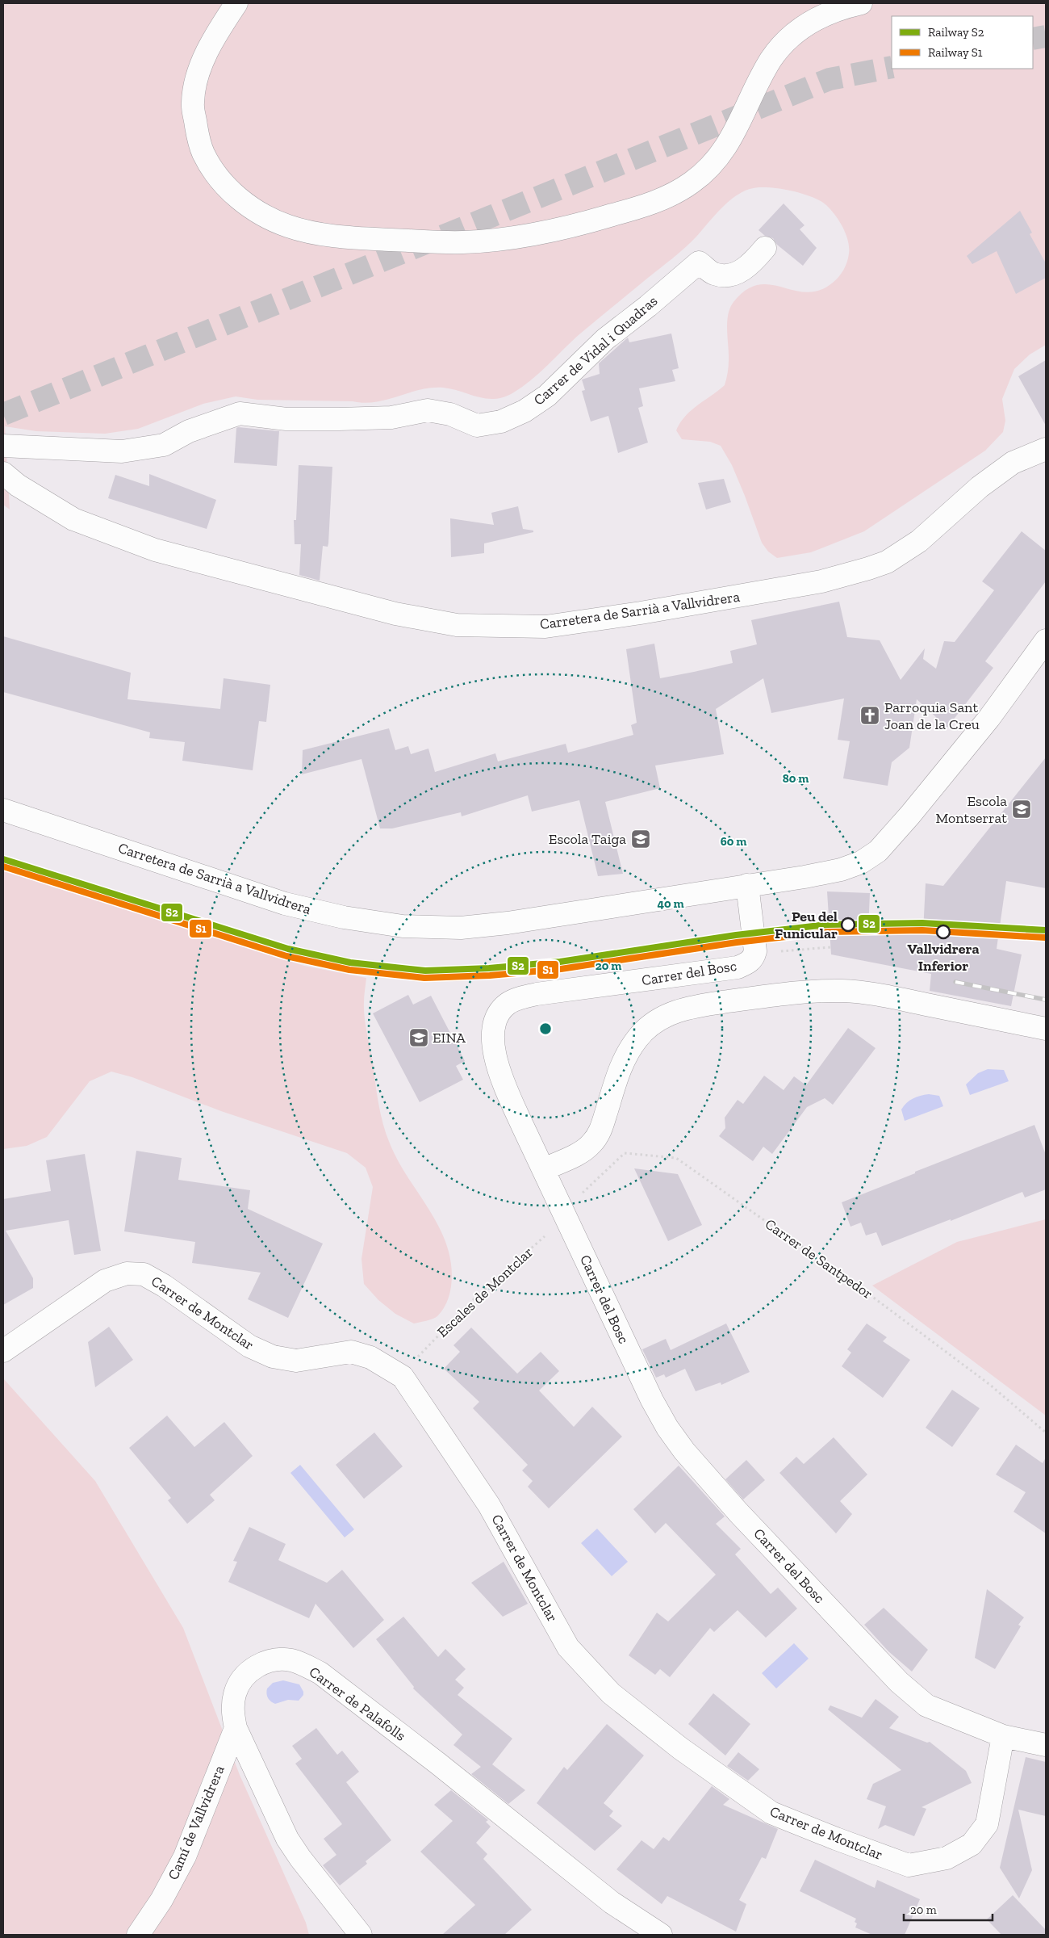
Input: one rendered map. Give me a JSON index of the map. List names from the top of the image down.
{
  "streets": {
    "street": [
      "Carrer de Vidal i Quadras",
      "Carretera de Sarrià a Vallvidrera",
      "Carrer del Bosc",
      "Carrer de Montclar",
      "Carrer de Palafolls",
      "Camí de Vallvidrera"
    ],
    "path": ["Carrer de Santpedor", "Escales de Montclar"]
  },
  "crossings": [
    ["Carretera de Sarrià a Vallvidrera", "Carrer del Bosc"],
    ["Carrer del Bosc", "Carrer de Montclar"],
    ["Carrer de Palafolls", "Camí de Vallvidrera"]
  ],
  "places": {
    "church": ["Parroquia Sant Joan de la Creu"],
    "school or university": ["Escola Montserrat", "Escola Taiga", "EINA"],
    "other": ["Peu del Funicular", "Vallvidrera Inferior"]
  },
  "lines": ["rail line S2", "rail line S1"],
  "legend": ["Railway S2", "Railway S1"],
  "scale_bar": "20 m",
  "rings": [
    "80 m",
    "60 m",
    "40 m",
    "20 m"
  ]
}
